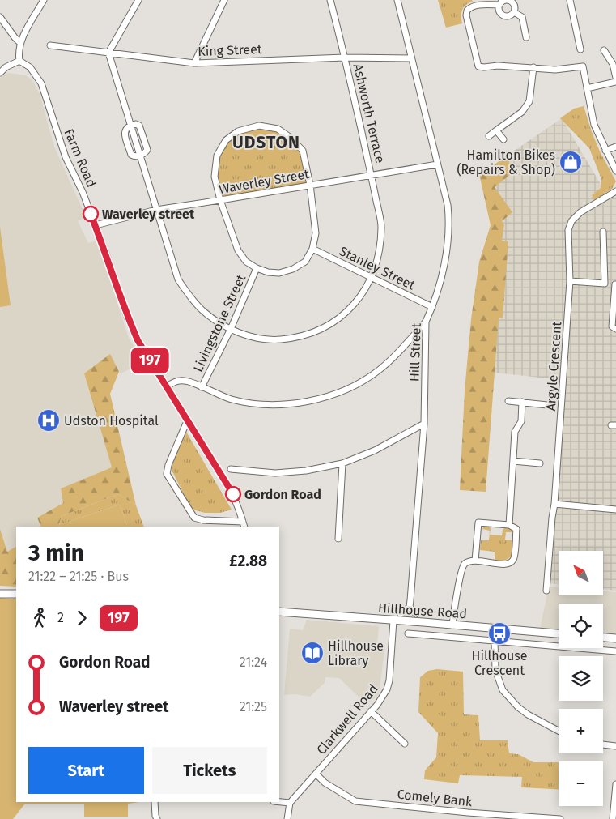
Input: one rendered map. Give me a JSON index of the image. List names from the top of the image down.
{
  "streets": {
    "street": [
      "King Street",
      "Ashworth Terrace",
      "Farm Road",
      "Waverley Street",
      "Stanley Street",
      "Livingstone Street",
      "Hill Street",
      "Argyle Crescent",
      "Hillhouse Road",
      "Clarkwell Road",
      "Comely Bank"
    ]
  },
  "crossings": [
    ["King Street", "Ashworth Terrace"],
    ["King Street", "Hill Street"],
    ["Ashworth Terrace", "Waverley Street"],
    ["Ashworth Terrace", "Stanley Street"],
    ["Ashworth Terrace", "Livingstone Street"],
    ["Farm Road", "Waverley Street"],
    ["Waverley Street", "Hill Street"],
    ["Stanley Street", "Hill Street"],
    ["Hillhouse Road", "Clarkwell Road"],
    ["Clarkwell Road", "Comely Bank"]
  ],
  "districts": ["UDSTON"],
  "places": {
    "shop": ["Hamilton Bikes (Repairs & Shop)"],
    "other": ["Waverley street", "Gordon Road"],
    "hospital": ["Udston Hospital"],
    "bus stop": ["Hillhouse Crescent"],
    "library": ["Hillhouse Library"]
  },
  "lines": ["bus line 197"],
  "north": "top left",
  "page": {
    "on_map": "197",
    "heading": ["3 min", "21:22 – 21:25 · Bus", "£2.88"],
    "map_buttons": ["+", "−"],
    "legs": ["2", "197"],
    "list": [
      {
        "name": "Gordon Road",
        "value": "21:24"
      },
      {
        "name": "Waverley street",
        "value": "21:25"
      }
    ],
    "buttons": ["Start", "Tickets"]
  }
}
